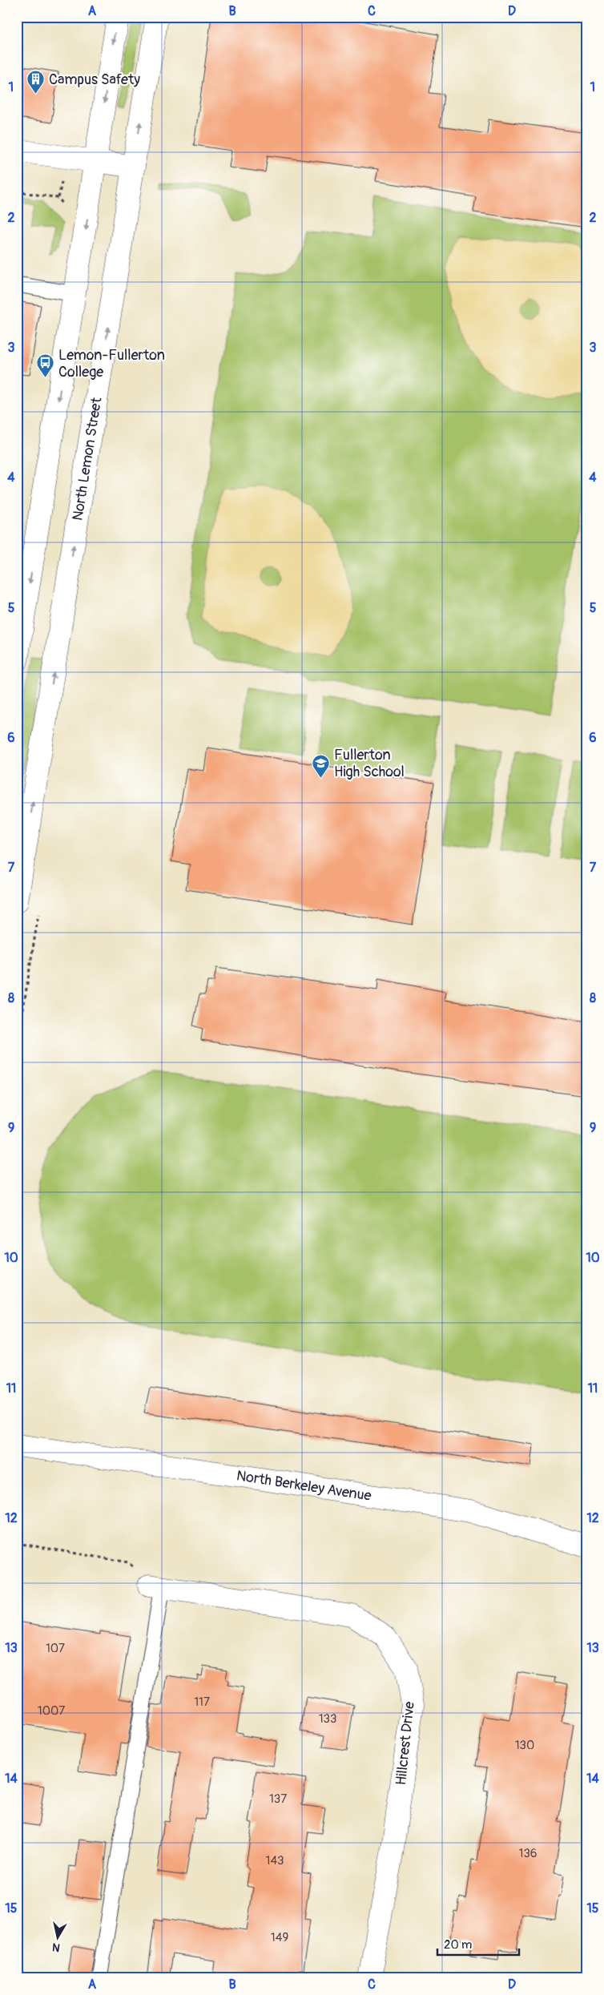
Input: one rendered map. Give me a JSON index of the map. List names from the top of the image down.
{
  "streets": {
    "street": ["North Lemon Street", "North Berkeley Avenue", "Hillcrest Drive"]
  },
  "places": {
    "building": ["Campus Safety"],
    "bus stop": ["Lemon-Fullerton College"],
    "school or university": ["Fullerton High School"]
  },
  "house_numbers": [
    "107",
    "117",
    "1007",
    "133",
    "130",
    "137",
    "136",
    "143",
    "149"
  ],
  "scale_bar": "20 m",
  "north": "bottom",
  "grid": {
    "columns": [
      "A",
      "B",
      "C",
      "D"
    ],
    "rows": [
      "1",
      "2",
      "3",
      "4",
      "5",
      "6",
      "7",
      "8",
      "9",
      "10",
      "11",
      "12",
      "13",
      "14",
      "15"
    ]
  }
}
